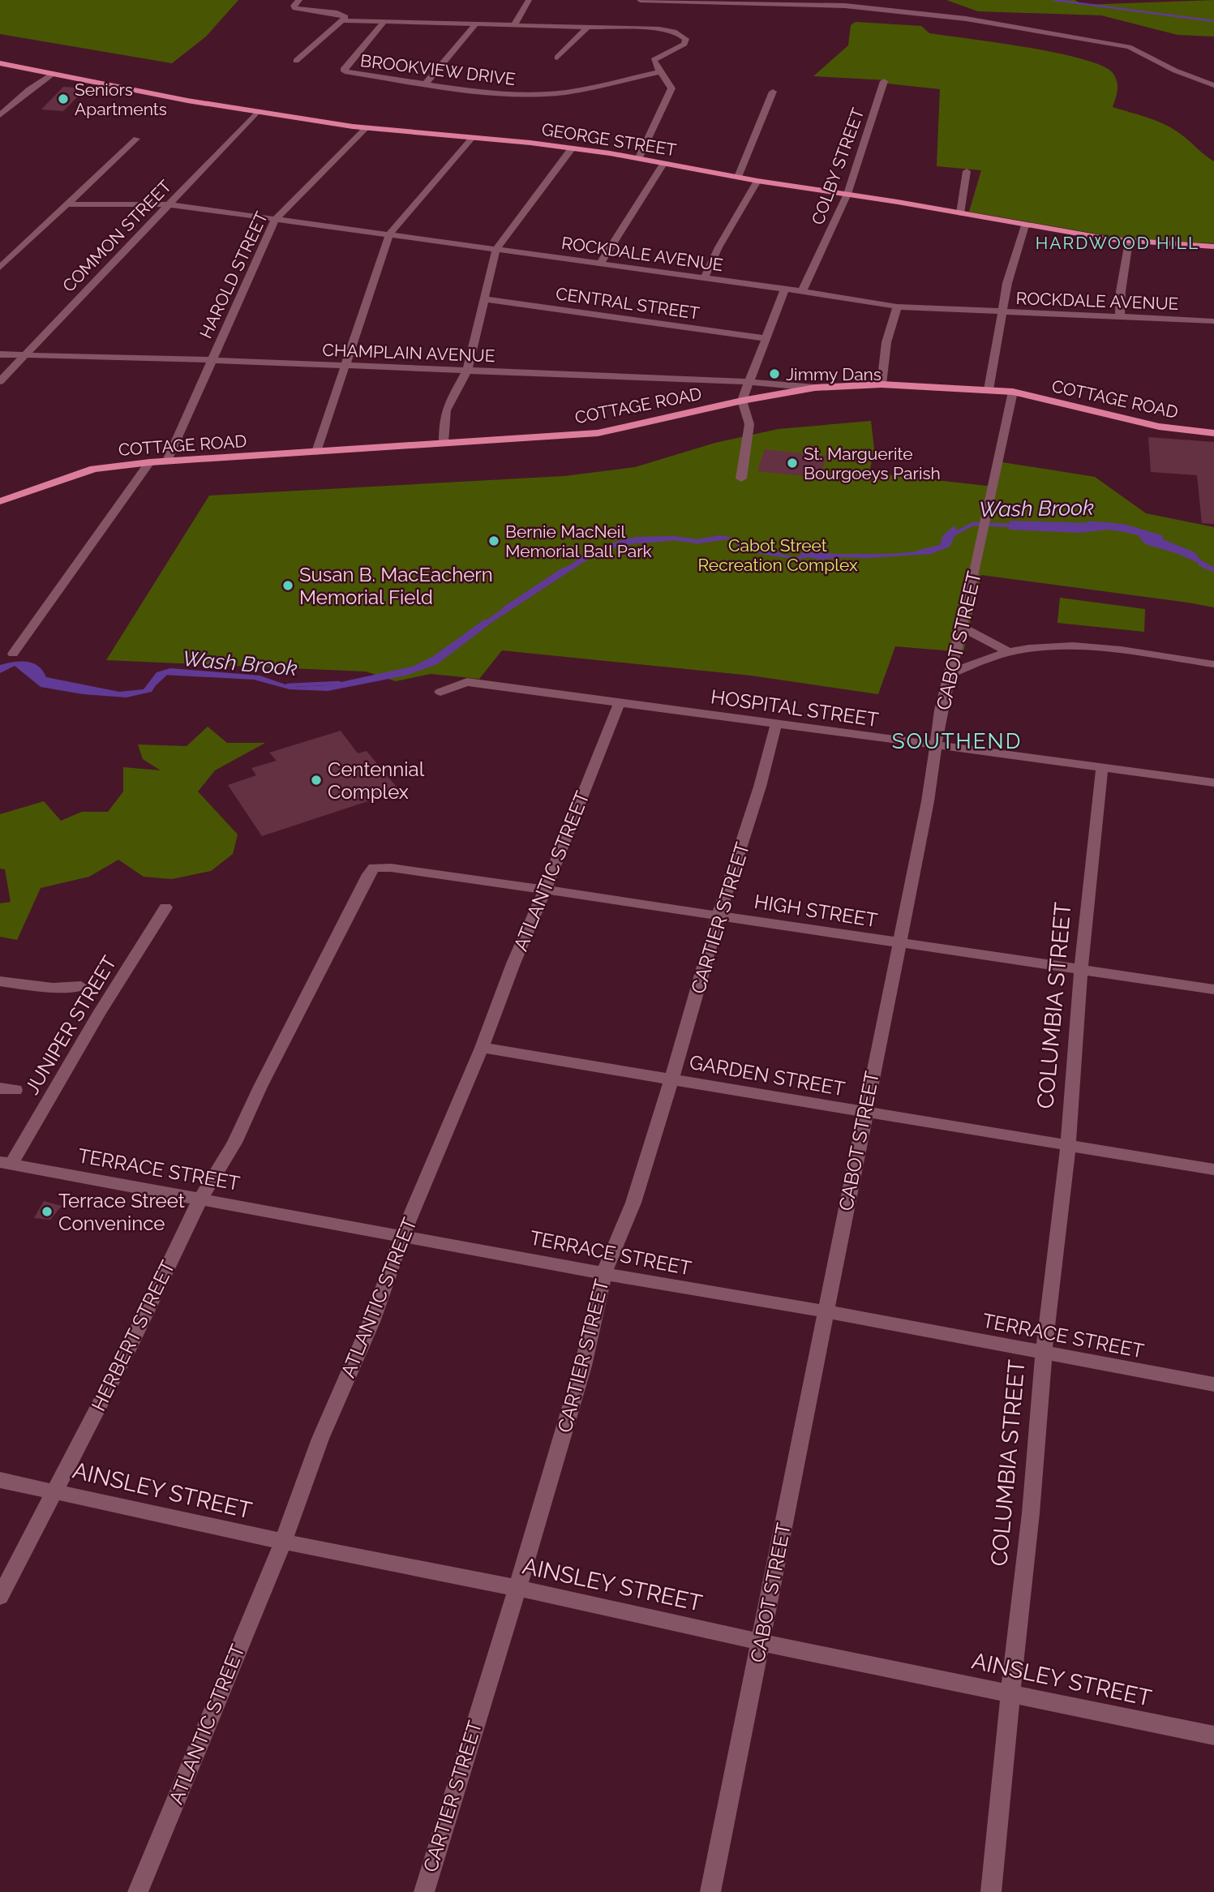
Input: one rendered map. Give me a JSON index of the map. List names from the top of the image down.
{
  "streets": {
    "main road": ["GEORGE STREET", "COTTAGE ROAD"],
    "street": [
      "BROOKVIEW DRIVE",
      "COLBY STREET",
      "COMMON STREET",
      "ROCKDALE AVENUE",
      "HAROLD STREET",
      "CENTRAL STREET",
      "CHAMPLAIN AVENUE",
      "CABOT STREET",
      "HOSPITAL STREET",
      "ATLANTIC STREET",
      "HIGH STREET",
      "CARTIER STREET",
      "COLUMBIA STREET",
      "JUNIPER STREET",
      "GARDEN STREET",
      "TERRACE STREET",
      "HERBERT STREET",
      "AINSLEY STREET"
    ]
  },
  "crossings": [
    ["GEORGE STREET", "COLBY STREET"],
    ["GEORGE STREET", "COMMON STREET"],
    ["GEORGE STREET", "HAROLD STREET"],
    ["COLBY STREET", "ROCKDALE AVENUE"],
    ["COMMON STREET", "ROCKDALE AVENUE"],
    ["COMMON STREET", "CHAMPLAIN AVENUE"],
    ["ROCKDALE AVENUE", "HAROLD STREET"],
    ["HAROLD STREET", "CHAMPLAIN AVENUE"],
    ["HAROLD STREET", "COTTAGE ROAD"],
    ["CHAMPLAIN AVENUE", "COTTAGE ROAD"],
    ["COTTAGE ROAD", "CABOT STREET"],
    ["CABOT STREET", "HOSPITAL STREET"],
    ["CABOT STREET", "HIGH STREET"],
    ["CABOT STREET", "GARDEN STREET"],
    ["CABOT STREET", "TERRACE STREET"],
    ["CABOT STREET", "AINSLEY STREET"],
    ["HOSPITAL STREET", "ATLANTIC STREET"],
    ["HOSPITAL STREET", "CARTIER STREET"],
    ["HOSPITAL STREET", "COLUMBIA STREET"],
    ["ATLANTIC STREET", "HIGH STREET"],
    ["ATLANTIC STREET", "GARDEN STREET"],
    ["ATLANTIC STREET", "TERRACE STREET"],
    ["ATLANTIC STREET", "AINSLEY STREET"],
    ["HIGH STREET", "CARTIER STREET"],
    ["HIGH STREET", "COLUMBIA STREET"],
    ["HIGH STREET", "HERBERT STREET"],
    ["CARTIER STREET", "GARDEN STREET"],
    ["CARTIER STREET", "TERRACE STREET"],
    ["CARTIER STREET", "AINSLEY STREET"],
    ["COLUMBIA STREET", "GARDEN STREET"],
    ["COLUMBIA STREET", "TERRACE STREET"],
    ["COLUMBIA STREET", "AINSLEY STREET"],
    ["JUNIPER STREET", "TERRACE STREET"],
    ["TERRACE STREET", "HERBERT STREET"],
    ["HERBERT STREET", "AINSLEY STREET"]
  ],
  "districts": ["HARDWOOD HILL", "SOUTHEND"],
  "water": ["Wash Brook"],
  "parks": ["Cabot Street Recreation Complex"],
  "places": [
    "Seniors Apartments",
    "Jimmy Dans",
    "St. Marguerite Bourgoeys Parish",
    "Bernie MacNeil Memorial Ball Park",
    "Susan B. MacEachern Memorial Field",
    "Centennial Complex",
    "Terrace Street Convenince"
  ]
}
